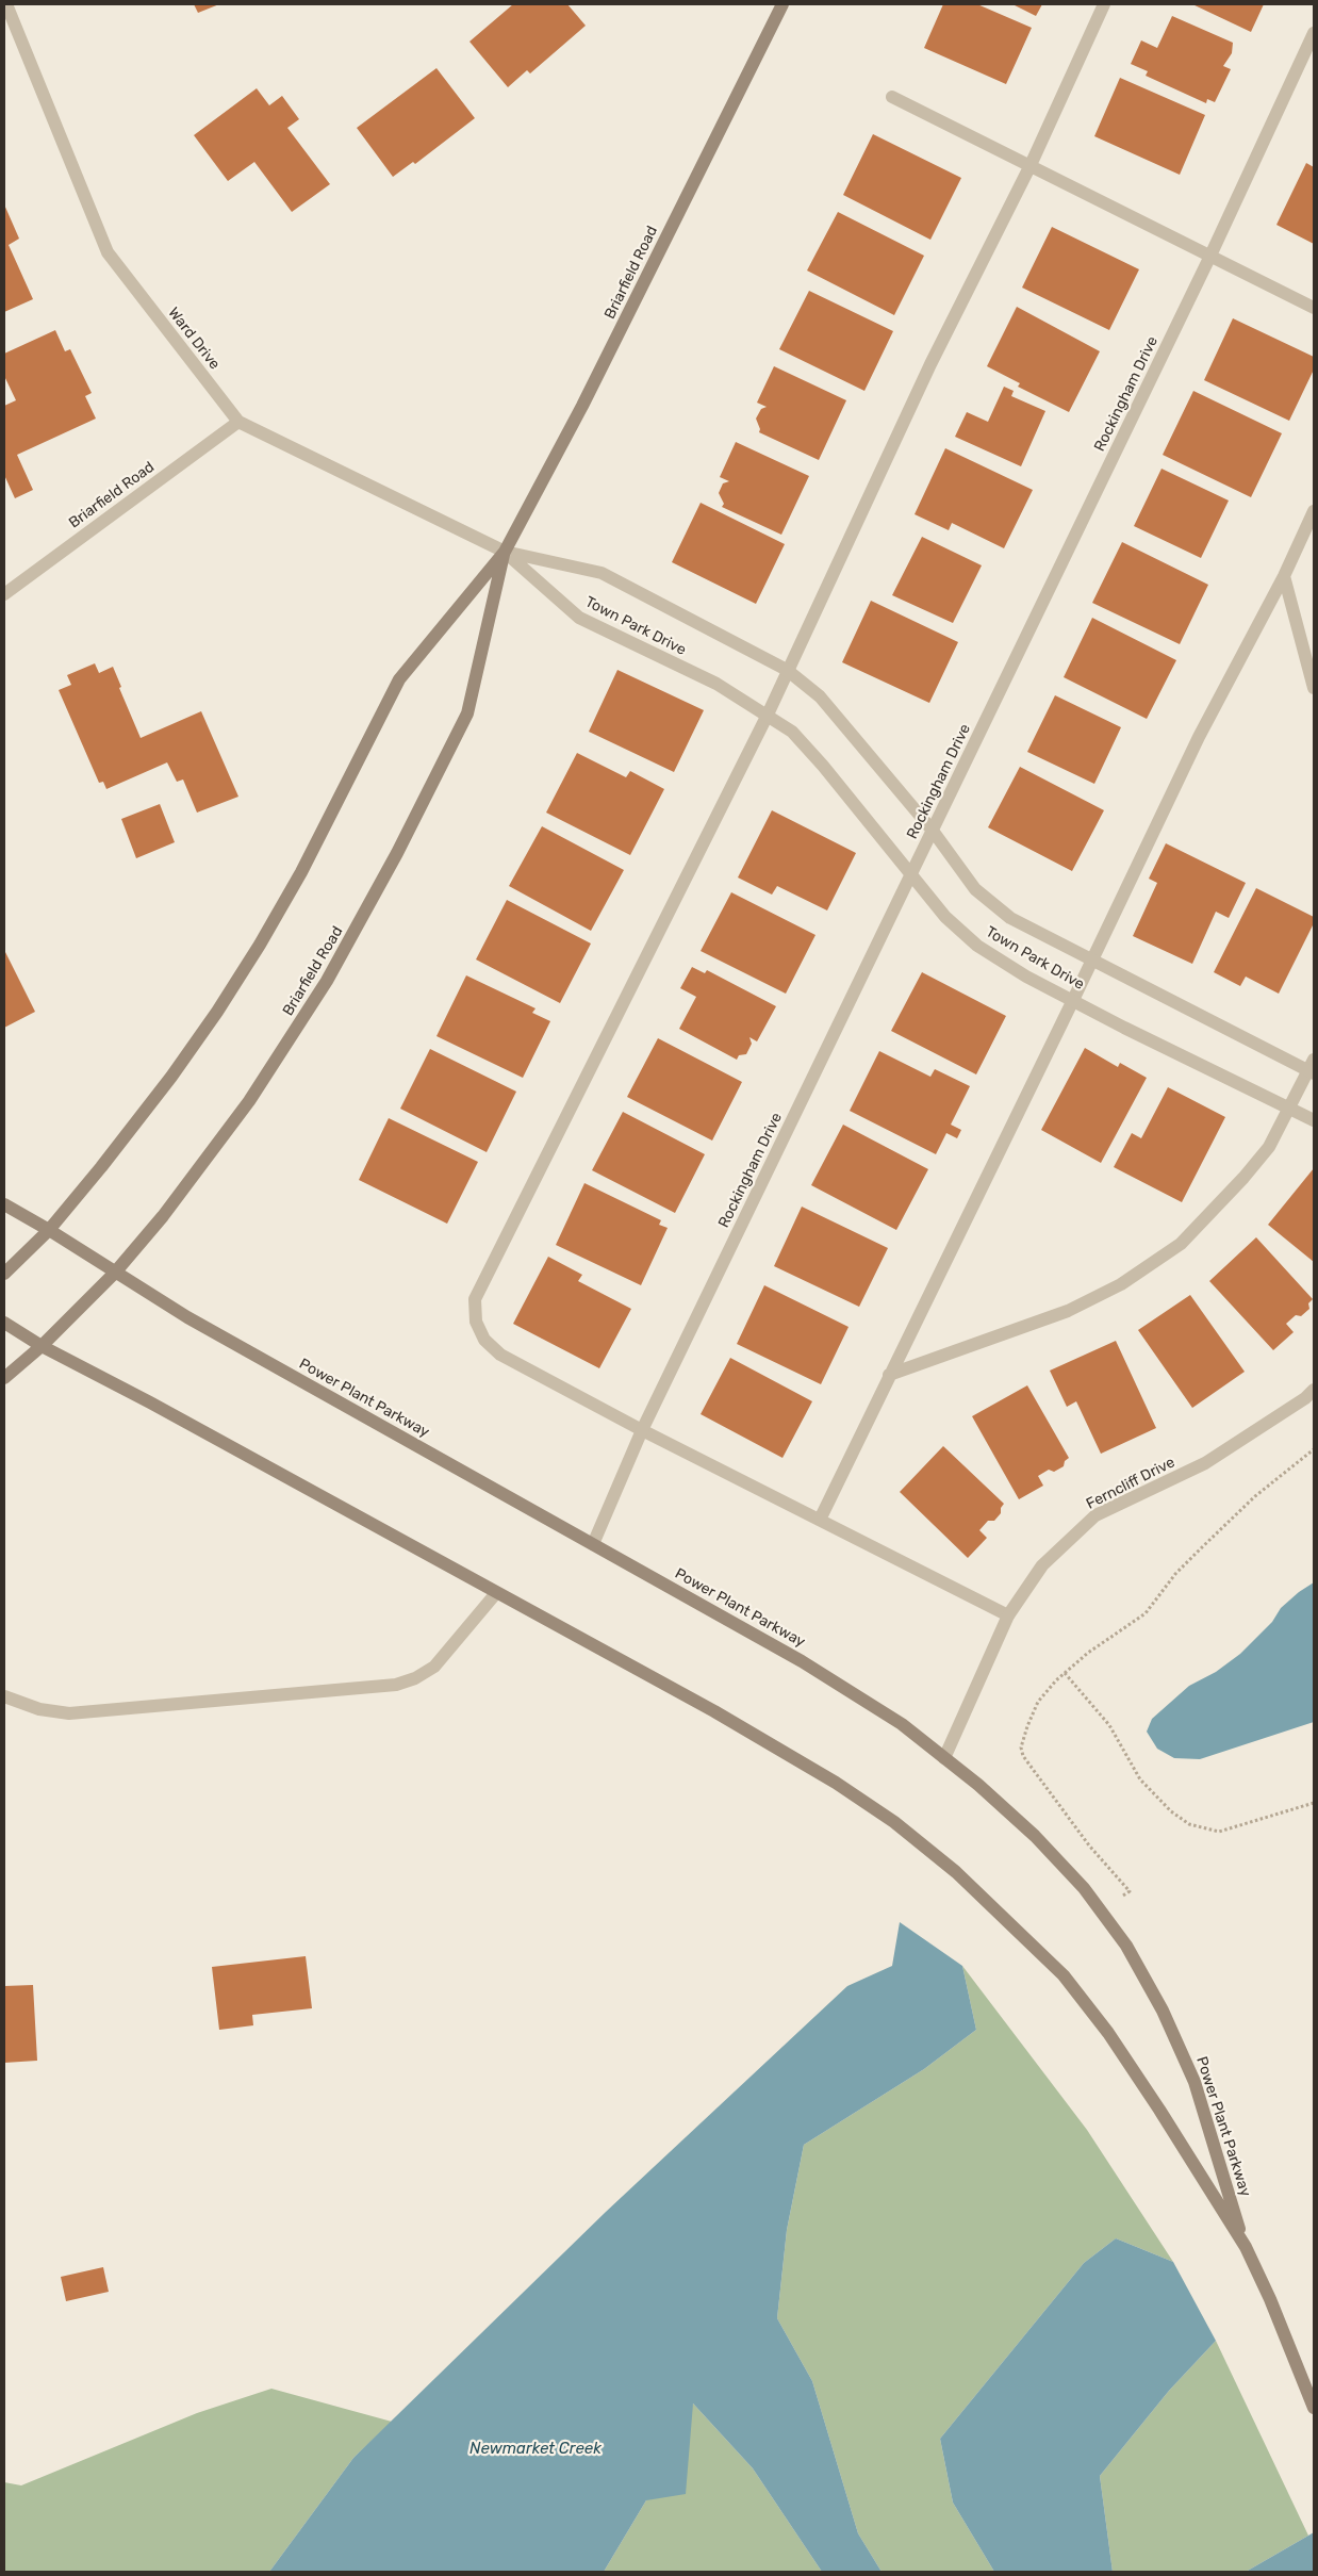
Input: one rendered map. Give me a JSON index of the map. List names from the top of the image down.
{
  "streets": {
    "main road": ["Briarfield Road", "Power Plant Parkway"],
    "street": [
      "Ward Drive",
      "Rockingham Drive",
      "Town Park Drive",
      "Ferncliff Drive"
    ]
  },
  "crossings": [
    ["Briarfield Road", "Ward Drive"],
    ["Briarfield Road", "Town Park Drive"],
    ["Briarfield Road", "Power Plant Parkway"],
    ["Ward Drive", "Town Park Drive"],
    ["Rockingham Drive", "Town Park Drive"],
    ["Rockingham Drive", "Power Plant Parkway"],
    ["Power Plant Parkway", "Ferncliff Drive"]
  ],
  "water": ["Newmarket Creek"]
}
